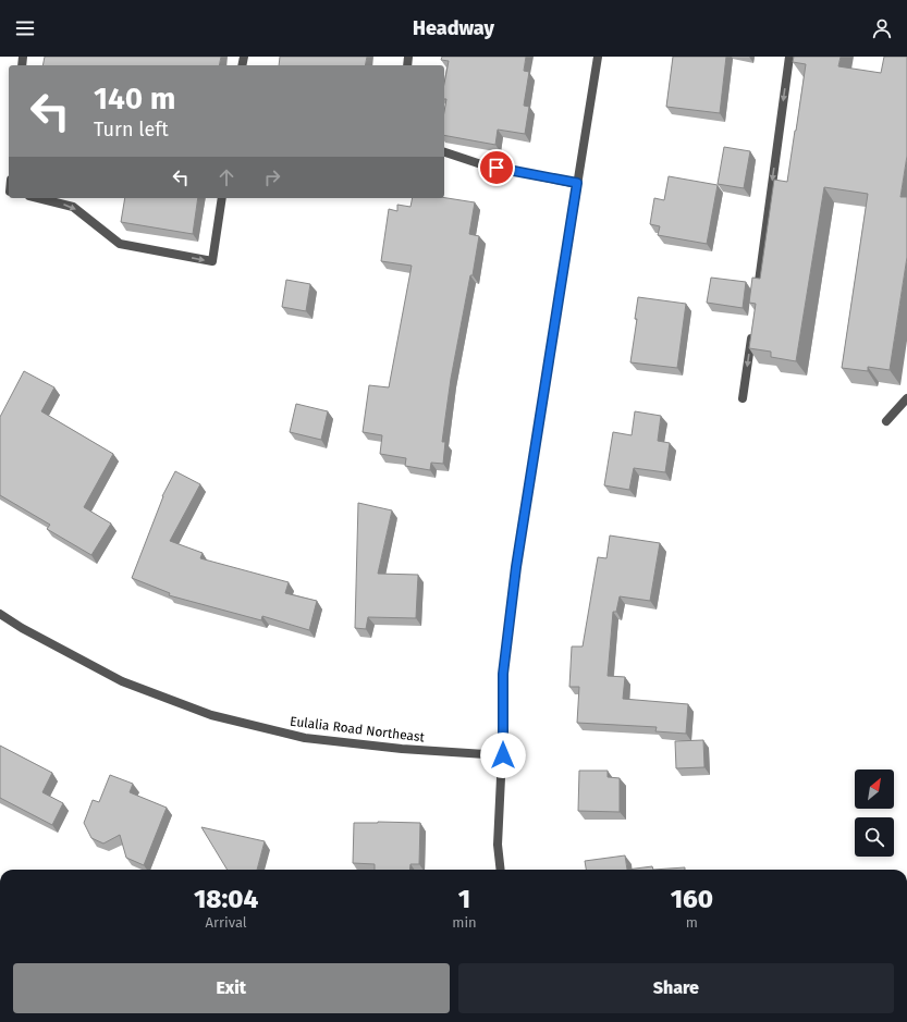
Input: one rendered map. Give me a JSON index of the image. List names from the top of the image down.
{
  "streets": {
    "street": ["Eulalia Road Northeast"]
  },
  "north": "top right",
  "page": {
    "header": "Headway",
    "turn": ["140 m", "Turn left"],
    "eta": [
      "18:04",
      "Arrival",
      "1",
      "min",
      "160",
      "m"
    ],
    "buttons": ["Exit", "Share"]
  }
}
